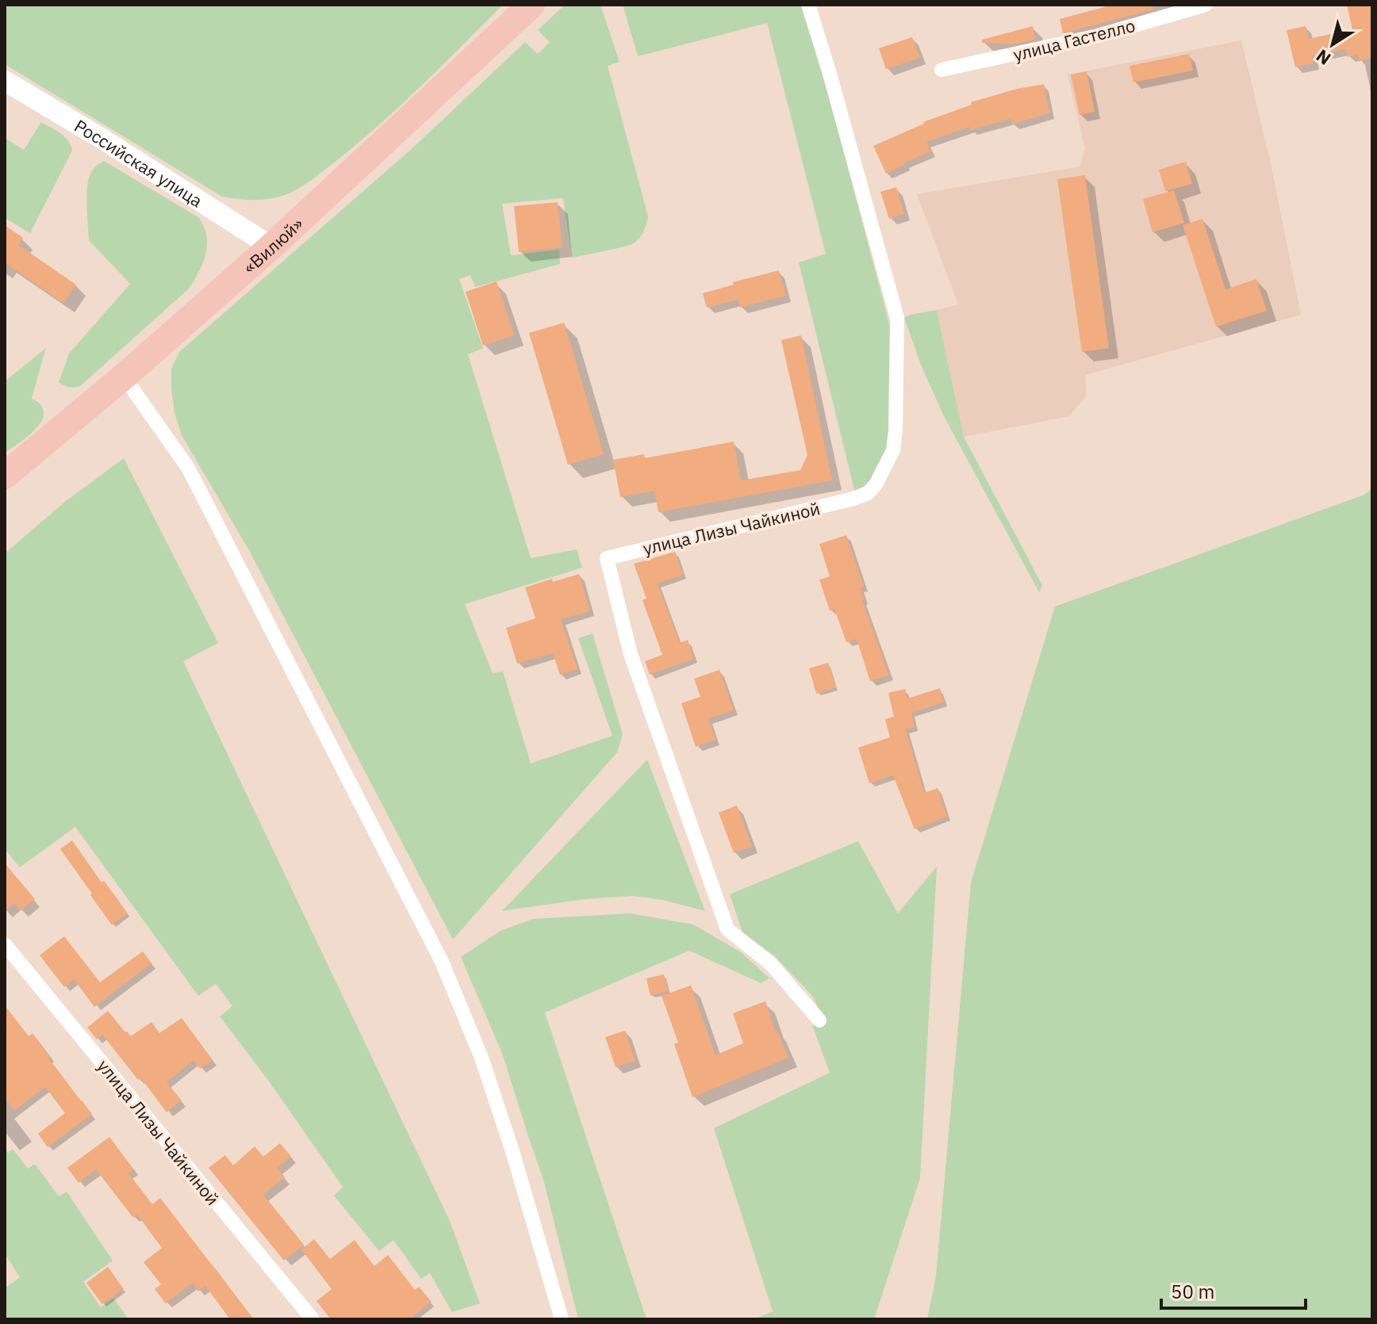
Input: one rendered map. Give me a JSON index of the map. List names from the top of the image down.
{
  "streets": {
    "highway": ["«Вилюй»"],
    "street": ["улица Гастелло", "Российская улица", "улица Лизы Чайкиной"]
  },
  "crossings": [
    ["Российская улица", "«Вилюй»"]
  ],
  "scale_bar": "50 m",
  "north": "bottom left"
}
